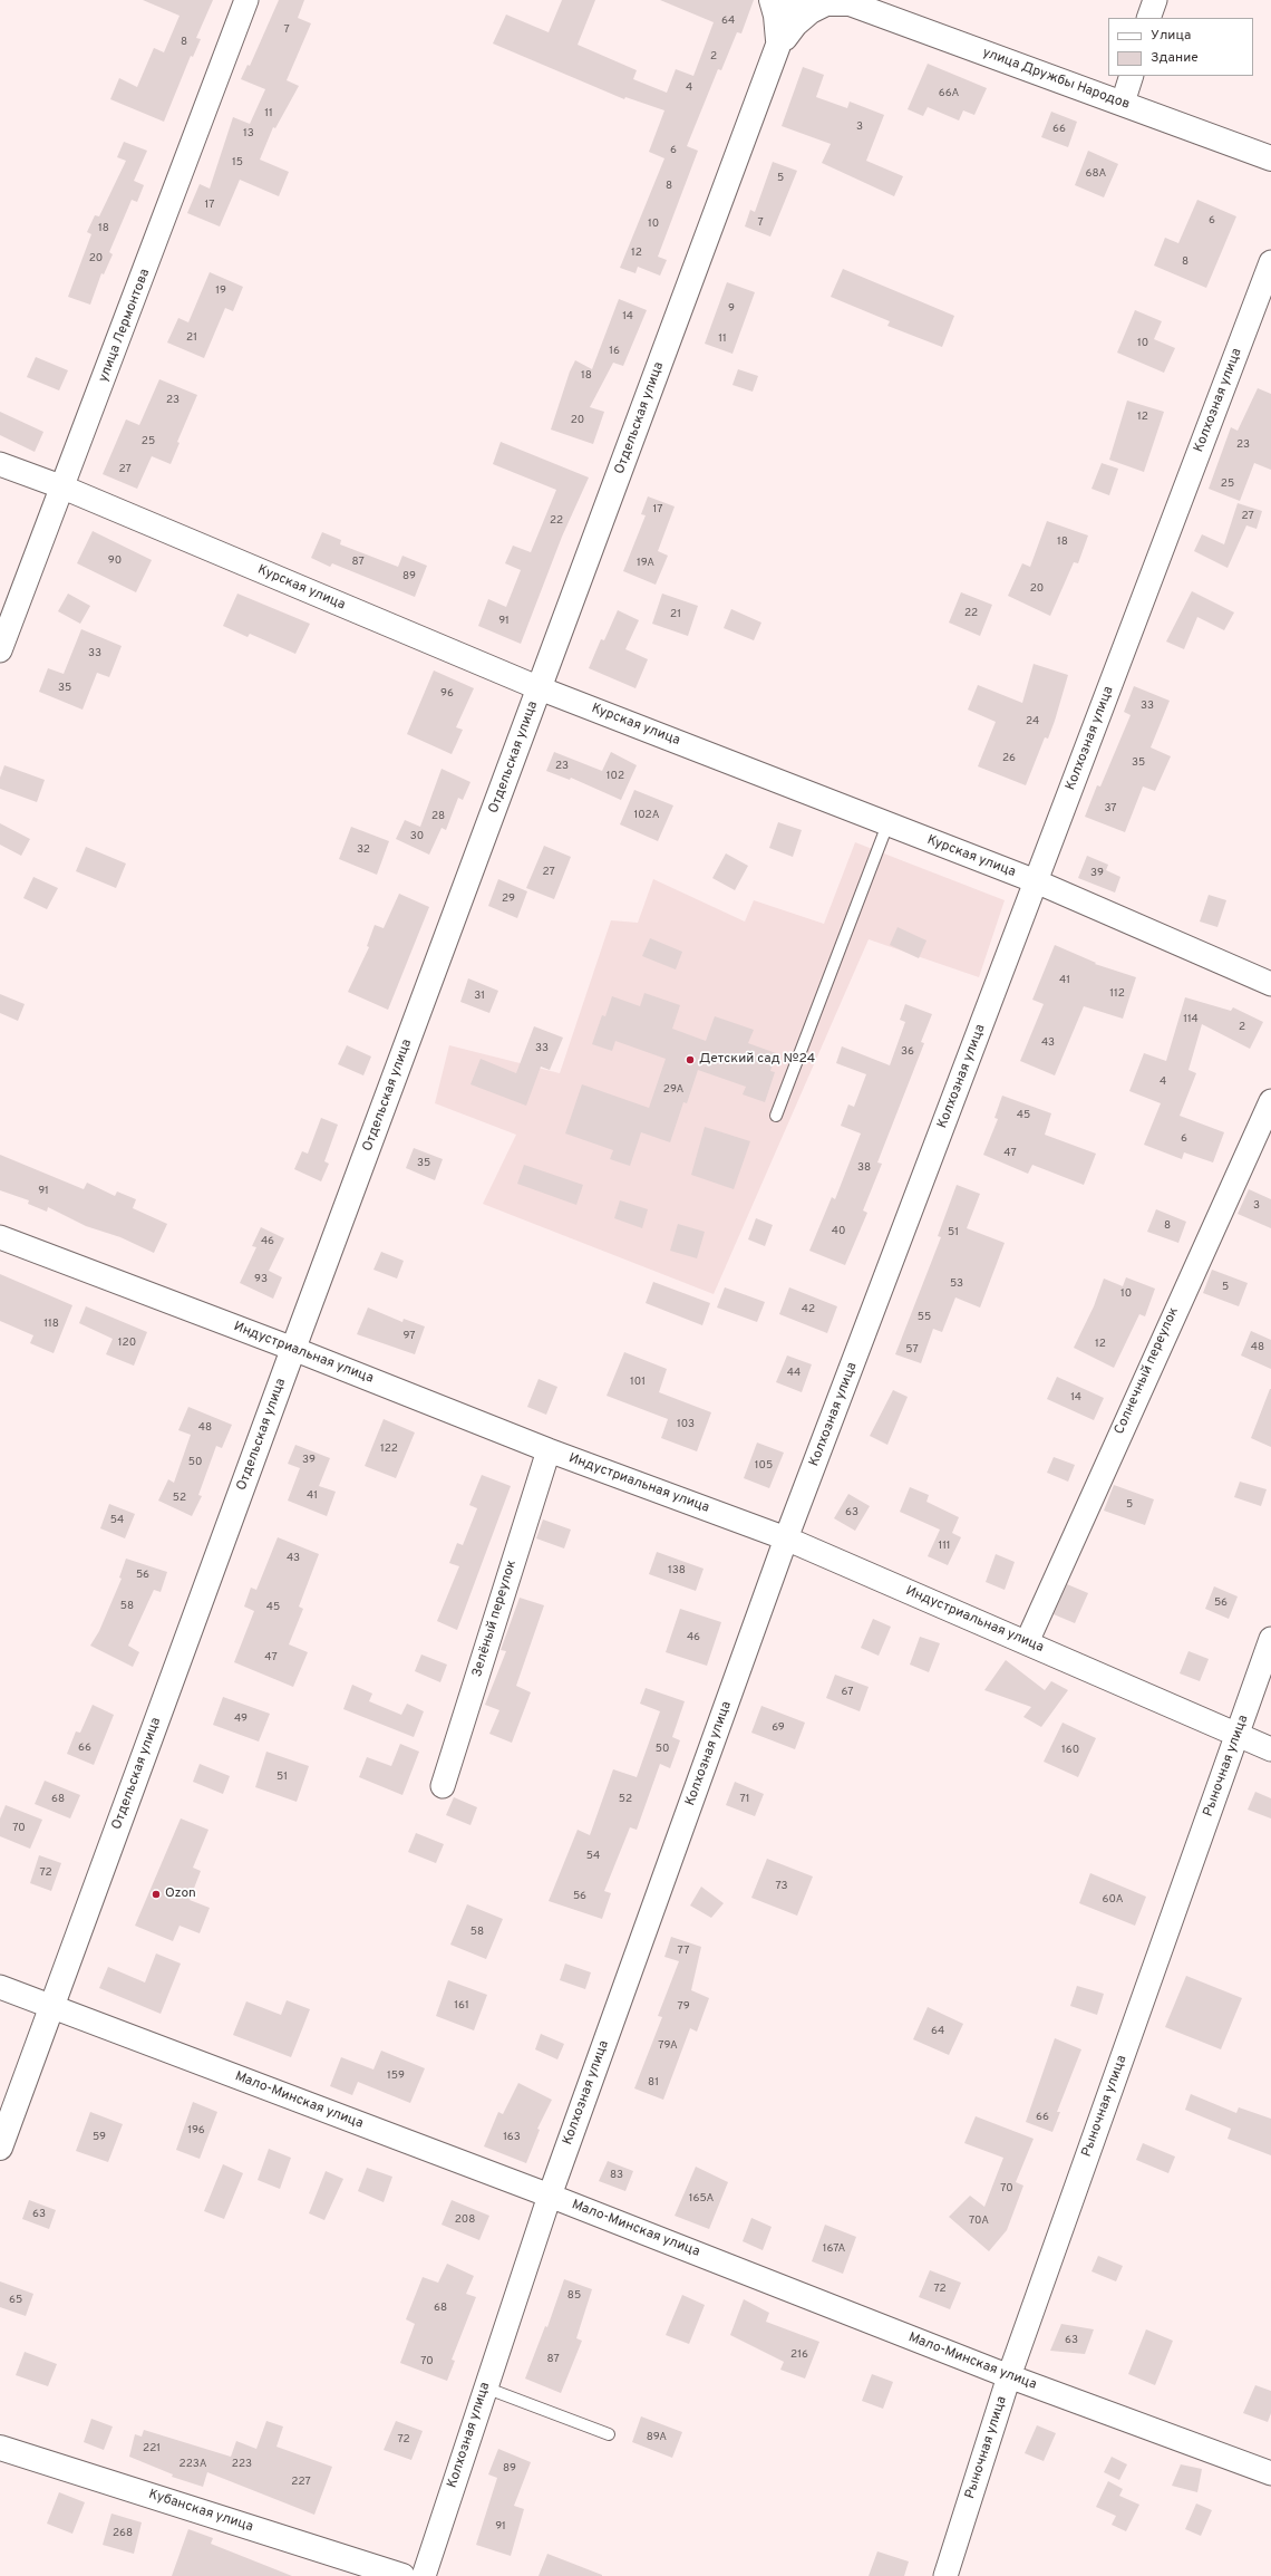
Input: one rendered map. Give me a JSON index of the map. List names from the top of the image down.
{
  "streets": {
    "street": [
      "улица Дружбы Народов",
      "улица Лермонтова",
      "Колхозная улица",
      "Отдельская улица",
      "Курская улица",
      "Индустриальная улица",
      "Солнечный переулок",
      "Зелёный переулок",
      "Рыночная улица",
      "Мало-Минская улица",
      "Кубанская улица"
    ]
  },
  "crossings": [
    ["улица Дружбы Народов", "Отдельская улица"],
    ["улица Лермонтова", "Курская улица"],
    ["Колхозная улица", "Курская улица"],
    ["Колхозная улица", "Индустриальная улица"],
    ["Колхозная улица", "Мало-Минская улица"],
    ["Отдельская улица", "Курская улица"],
    ["Отдельская улица", "Индустриальная улица"],
    ["Отдельская улица", "Мало-Минская улица"],
    ["Индустриальная улица", "Солнечный переулок"],
    ["Индустриальная улица", "Зелёный переулок"],
    ["Индустриальная улица", "Рыночная улица"],
    ["Рыночная улица", "Мало-Минская улица"]
  ],
  "places": ["Детский сад №24", "Ozon"],
  "house_numbers": [
    "64",
    "7",
    "8",
    "2",
    "4",
    "66А",
    "11",
    "3",
    "66",
    "13",
    "6",
    "15",
    "68А",
    "5",
    "8",
    "17",
    "6",
    "7",
    "10",
    "18",
    "12",
    "20",
    "8",
    "19",
    "9",
    "14",
    "21",
    "11",
    "10",
    "16",
    "18",
    "23",
    "12",
    "20",
    "25",
    "23",
    "27",
    "25",
    "17",
    "27",
    "22",
    "18",
    "90",
    "87",
    "19А",
    "89",
    "20",
    "22",
    "21",
    "91",
    "33",
    "35",
    "96",
    "33",
    "24",
    "26",
    "35",
    "23",
    "102",
    "37",
    "102А",
    "28",
    "30",
    "32",
    "27",
    "39",
    "29",
    "41",
    "112",
    "31",
    "114",
    "2",
    "43",
    "33",
    "36",
    "4",
    "29А",
    "45",
    "6",
    "47",
    "35",
    "38",
    "91",
    "3",
    "8",
    "40",
    "51",
    "46",
    "93",
    "53",
    "5",
    "10",
    "42",
    "55",
    "118",
    "97",
    "120",
    "12",
    "48",
    "57",
    "44",
    "101",
    "14",
    "103",
    "48",
    "122",
    "39",
    "50",
    "105",
    "41",
    "52",
    "5",
    "63",
    "54",
    "111",
    "43",
    "138",
    "56",
    "56",
    "58",
    "45",
    "46",
    "47",
    "67",
    "49",
    "69",
    "66",
    "50",
    "160",
    "51",
    "68",
    "52",
    "71",
    "70",
    "54",
    "72",
    "73",
    "56",
    "60А",
    "58",
    "77",
    "161",
    "79",
    "64",
    "79А",
    "159",
    "81",
    "66",
    "196",
    "59",
    "163",
    "83",
    "70",
    "165А",
    "63",
    "208",
    "70А",
    "167А",
    "72",
    "85",
    "65",
    "68",
    "63",
    "216",
    "87",
    "70",
    "89А",
    "72",
    "221",
    "223А",
    "223",
    "89",
    "227",
    "91",
    "268"
  ],
  "legend": ["Улица", "Здание"]
}
